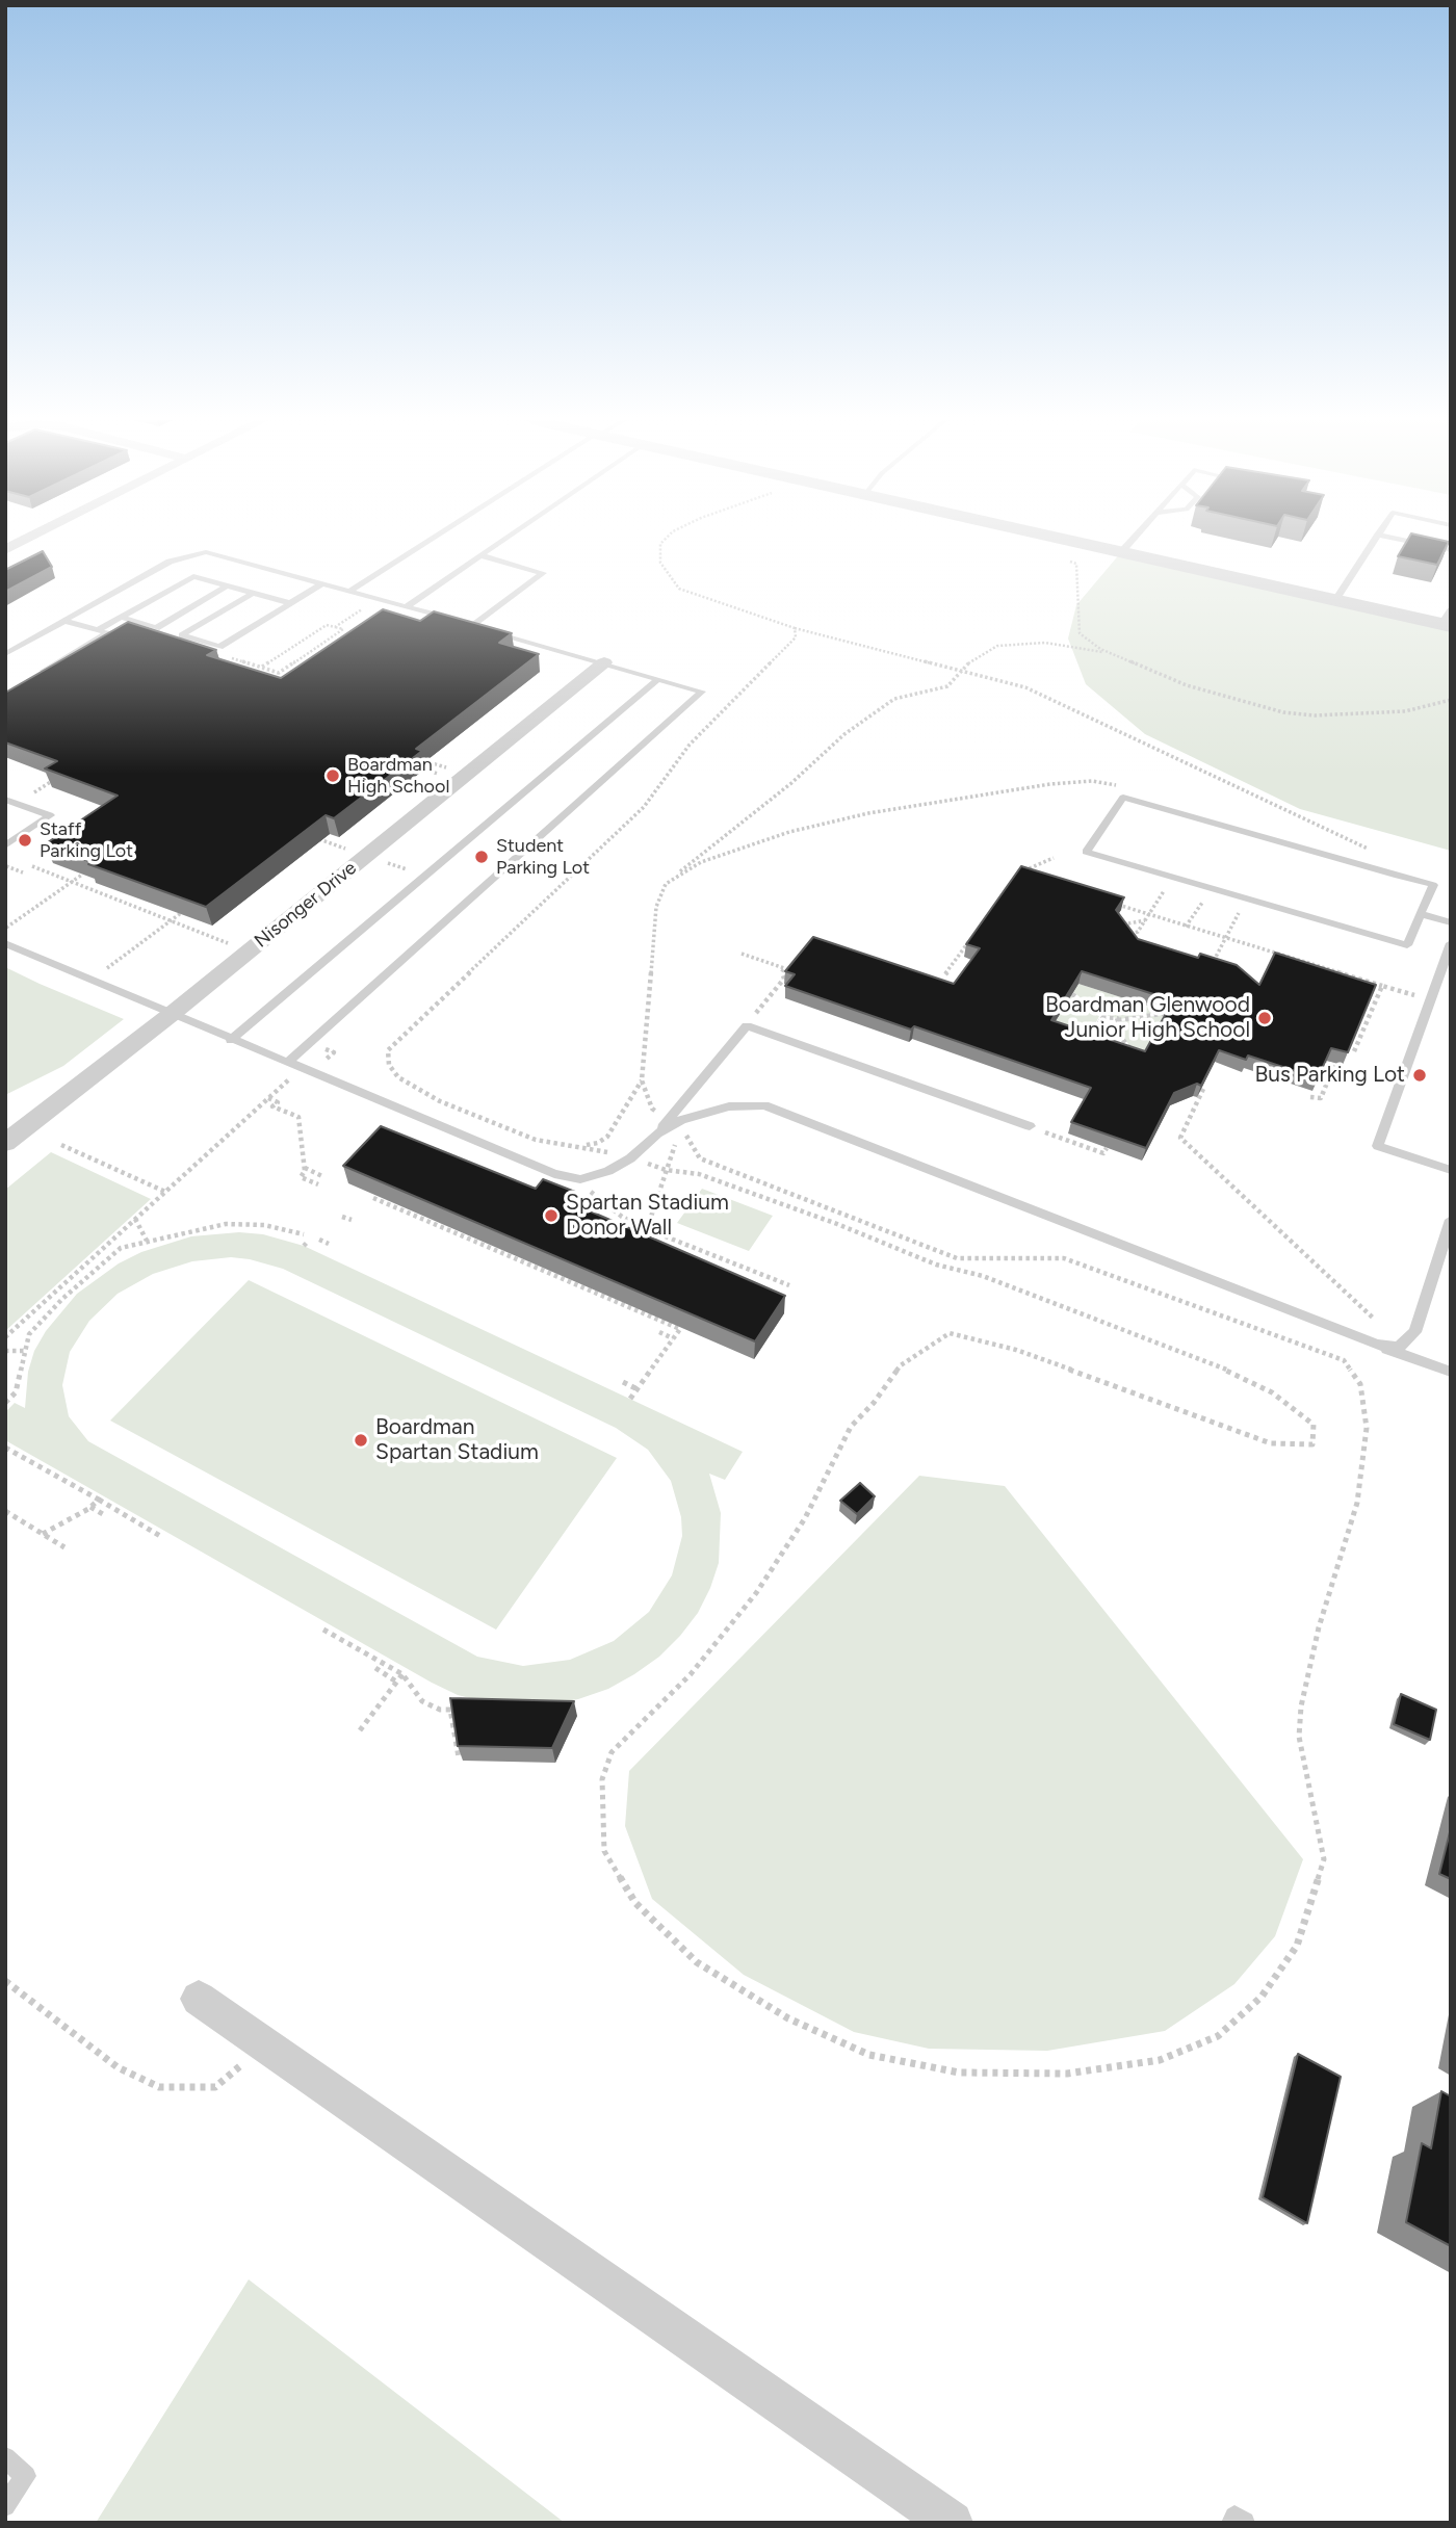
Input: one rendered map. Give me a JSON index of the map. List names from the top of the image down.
{
  "streets": {
    "street": ["Nisonger Drive"]
  },
  "places": [
    "Boardman High School",
    "Staff Parking Lot",
    "Student Parking Lot",
    "Boardman Glenwood Junior High School",
    "Bus Parking Lot",
    "Spartan Stadium Donor Wall",
    "Boardman Spartan Stadium"
  ]
}
